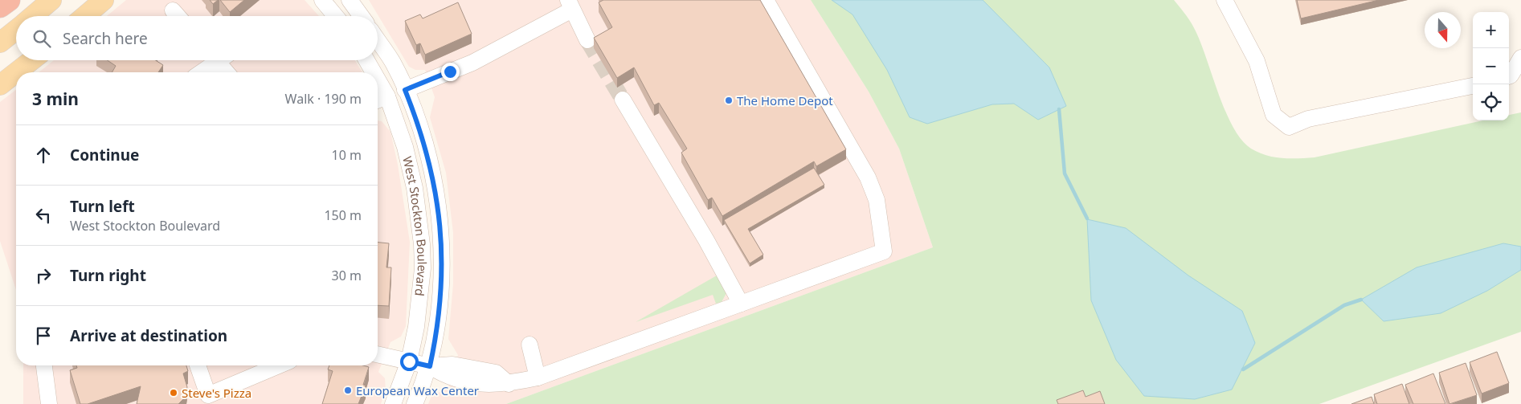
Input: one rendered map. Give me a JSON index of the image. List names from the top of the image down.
{
  "streets": {
    "street": ["West Stockton Boulevard"]
  },
  "places": ["The Home Depot", "European Wax Center", "Steve's Pizza"],
  "north": "bottom",
  "page": {
    "map_buttons": ["+", "−"],
    "search": "Search here",
    "heading": ["3 min", "Walk · 190 m"],
    "list": [
      ["Continue", "10 m"],
      ["Turn left", "West Stockton Boulevard", "150 m"],
      ["Turn right", "30 m"],
      "Arrive at destination"
    ]
  }
}
